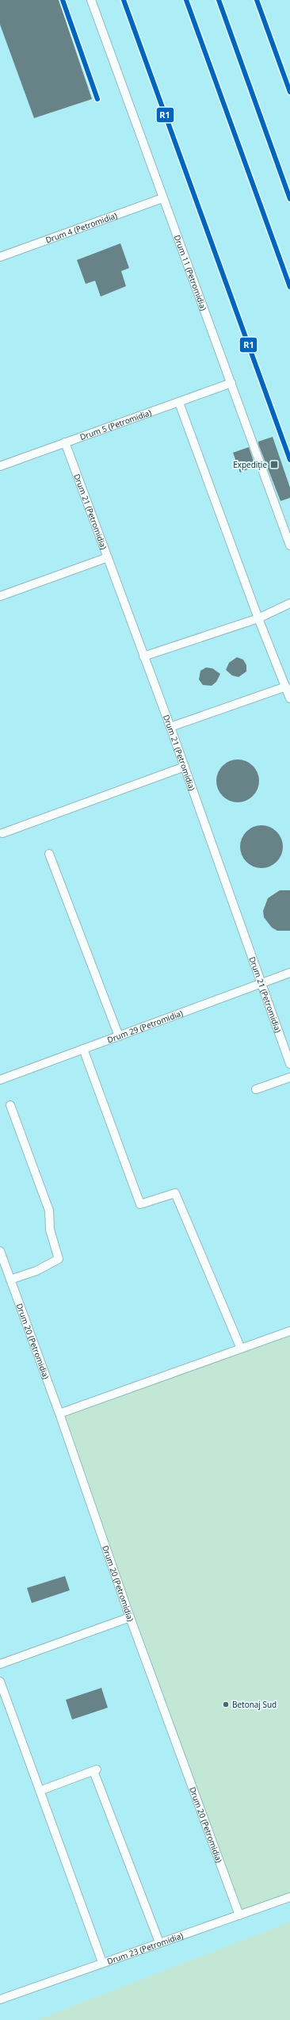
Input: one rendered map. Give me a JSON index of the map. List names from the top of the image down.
{
  "streets": {
    "lane": [
      "Drum 4 (Petromidia)",
      "Drum 11 (Petromidia)",
      "Drum 5 (Petromidia)",
      "Drum 21 (Petromidia)",
      "Drum 29 (Petromidia)",
      "Drum 20 (Petromidia)",
      "Drum 23 (Petromidia)"
    ]
  },
  "crossings": [
    ["Drum 4 (Petromidia)", "Drum 11 (Petromidia)"],
    ["Drum 11 (Petromidia)", "Drum 5 (Petromidia)"],
    ["Drum 5 (Petromidia)", "Drum 21 (Petromidia)"],
    ["Drum 21 (Petromidia)", "Drum 29 (Petromidia)"],
    ["Drum 20 (Petromidia)", "Drum 23 (Petromidia)"]
  ],
  "places": {
    "transit": ["Expediție"],
    "other": ["Betonaj Sud"]
  },
  "lines": ["transit line R1"]
}
